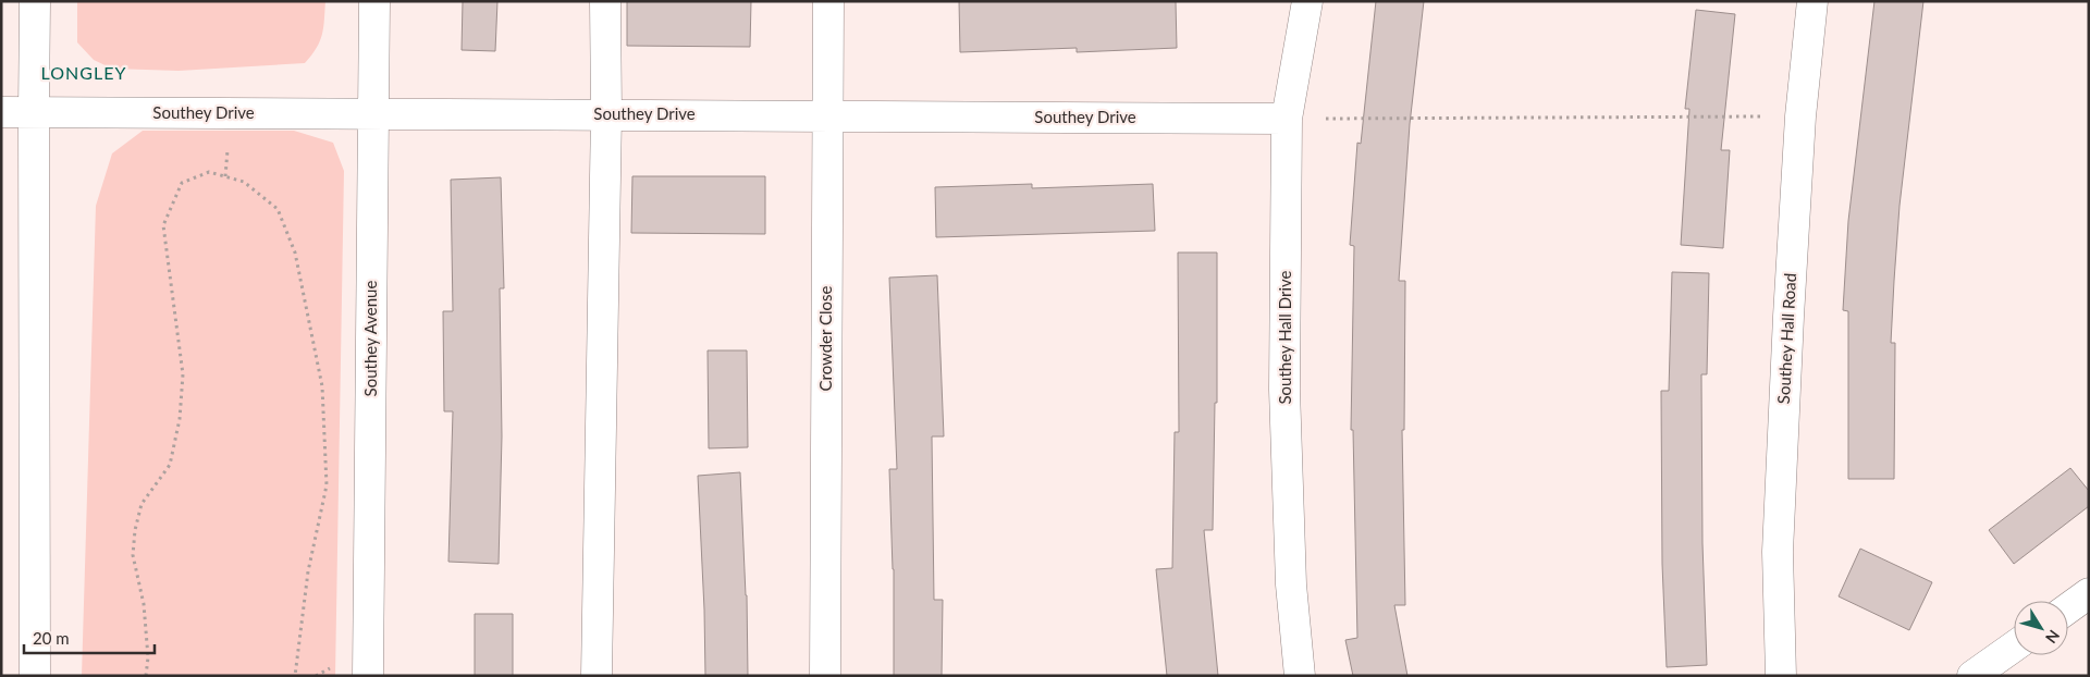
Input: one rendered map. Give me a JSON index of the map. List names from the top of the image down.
{
  "streets": {
    "street": [
      "Southey Drive",
      "Southey Hall Drive",
      "Southey Avenue",
      "Crowder Close",
      "Southey Hall Road"
    ]
  },
  "crossings": [
    ["Southey Drive", "Southey Hall Drive"],
    ["Southey Drive", "Southey Avenue"],
    ["Southey Drive", "Crowder Close"]
  ],
  "districts": ["LONGLEY"],
  "scale_bar": "20 m",
  "north": "bottom right"
}
